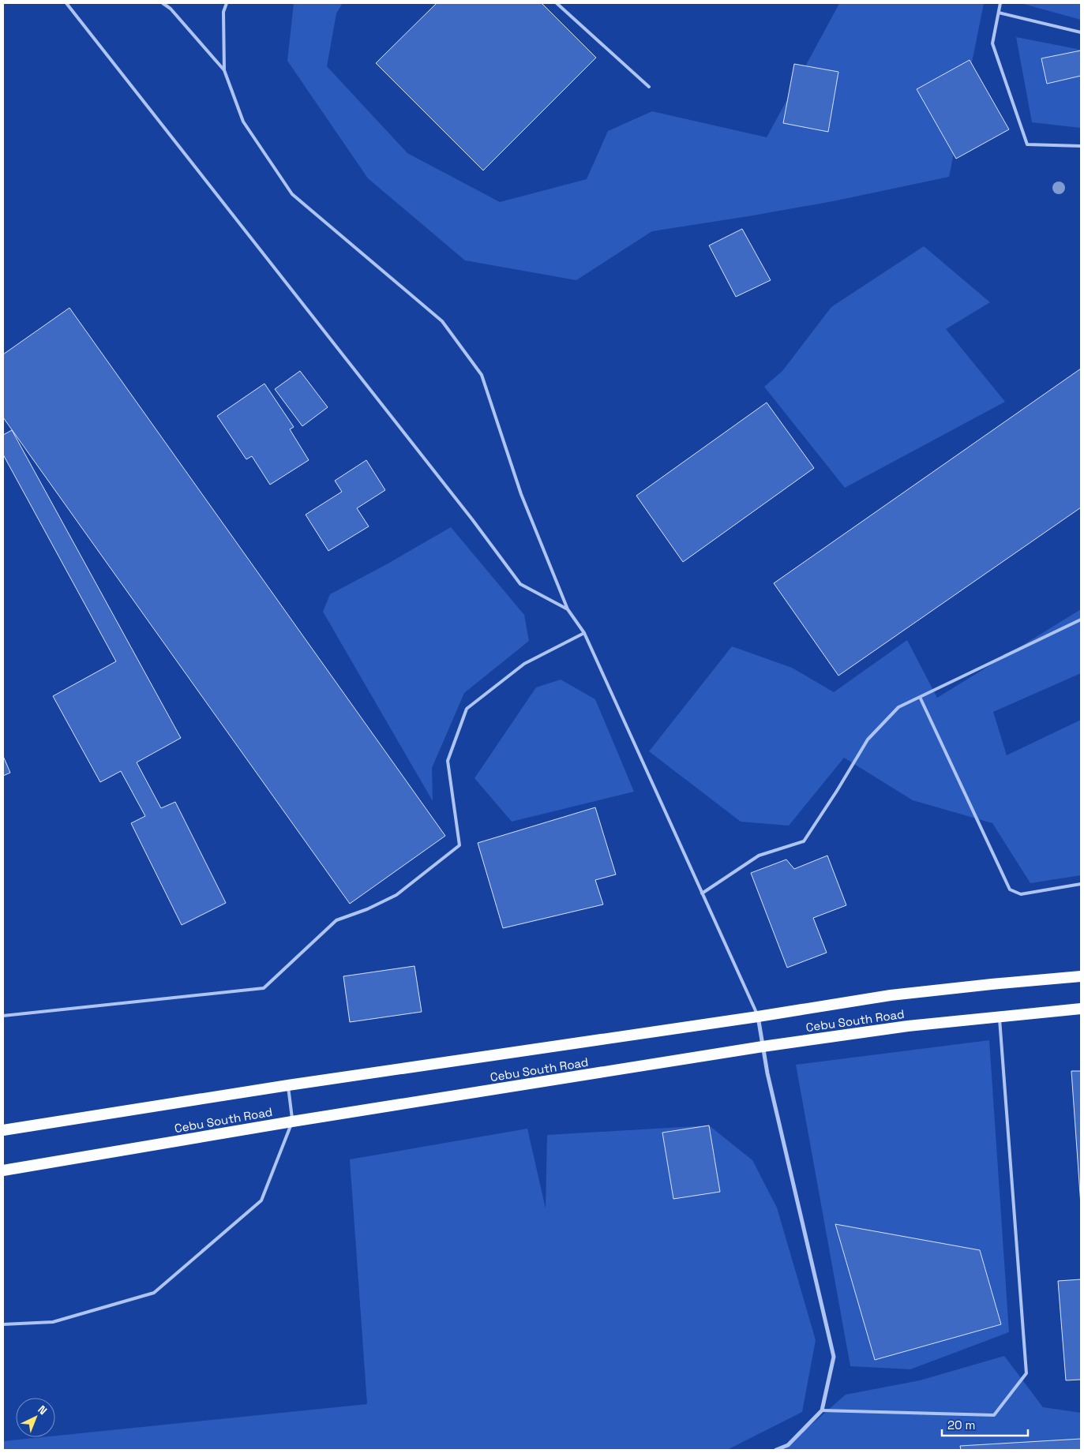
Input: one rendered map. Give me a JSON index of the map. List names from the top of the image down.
{
  "streets": {
    "highway": ["Cebu South Road"]
  },
  "scale_bar": "20 m",
  "north": "top right"
}
